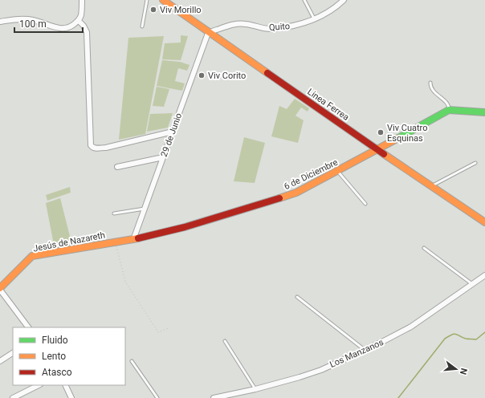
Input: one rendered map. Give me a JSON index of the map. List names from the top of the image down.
{
  "streets": {
    "street": [
      "Quito",
      "Linea Ferrea",
      "29 de Junio",
      "6 de Diciembre",
      "Jesús de Nazareth",
      "Los Manzanos"
    ]
  },
  "crossings": [
    ["Quito", "Linea Ferrea"],
    ["Quito", "29 de Junio"],
    ["Linea Ferrea", "29 de Junio"],
    ["Linea Ferrea", "6 de Diciembre"],
    ["29 de Junio", "6 de Diciembre"],
    ["29 de Junio", "Jesús de Nazareth"],
    ["6 de Diciembre", "Jesús de Nazareth"]
  ],
  "places": ["Viv Morillo", "Viv Corito", "Viv Cuatro Esquinas"],
  "legend": ["Fluido", "Lento", "Atasco"],
  "scale_bar": "100 m",
  "north": "right"
}
